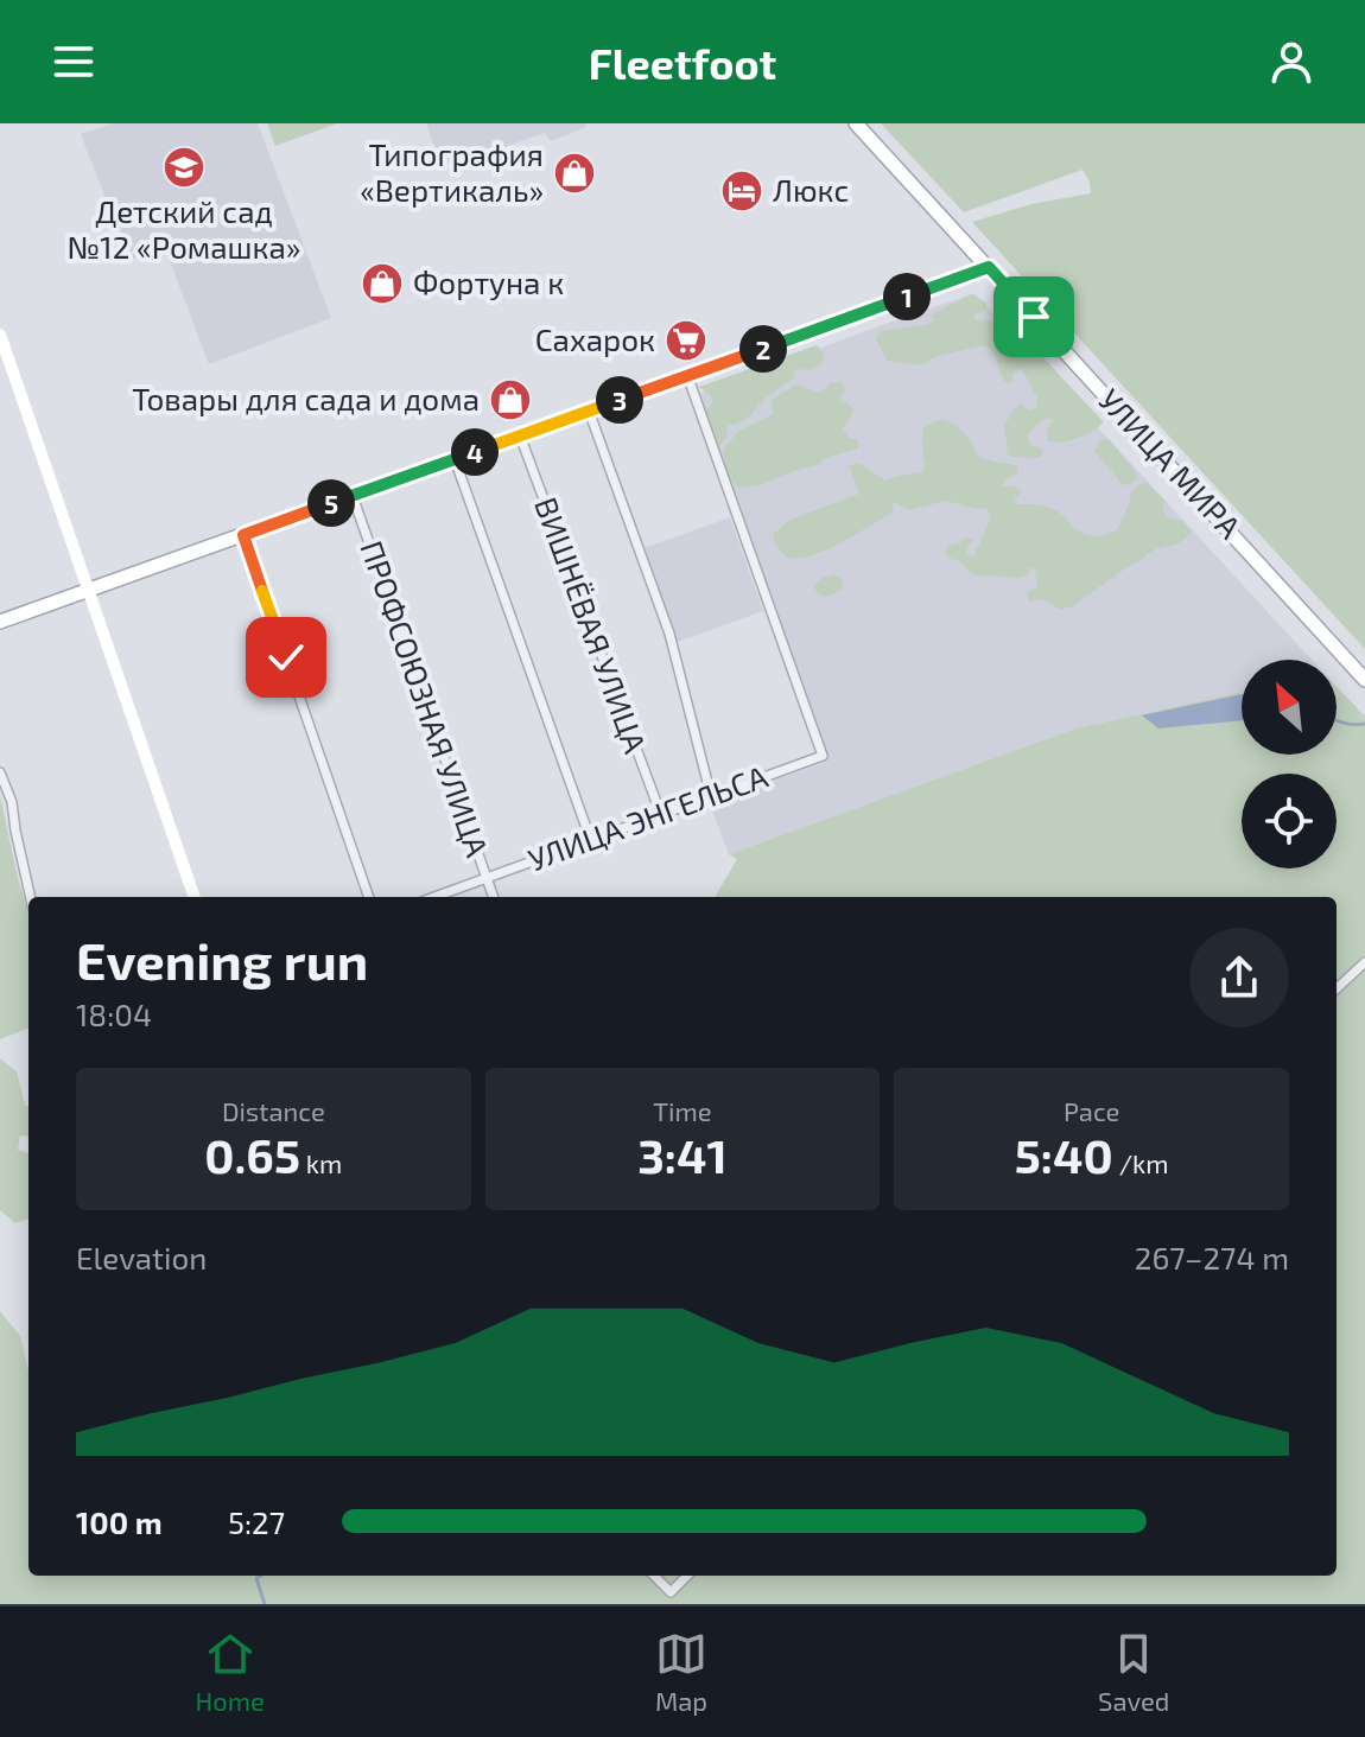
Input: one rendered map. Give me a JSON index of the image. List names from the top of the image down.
{
  "streets": {
    "main road": ["УЛИЦА МИРА"],
    "street": ["ВИШНЁВАЯ УЛИЦА", "ПРОФСОЮЗНАЯ УЛИЦА", "УЛИЦА ЭНГЕЛЬСА"]
  },
  "crossings": [
    ["ВИШНЁВАЯ УЛИЦА", "УЛИЦА ЭНГЕЛЬСА"],
    ["ПРОФСОЮЗНАЯ УЛИЦА", "УЛИЦА ЭНГЕЛЬСА"]
  ],
  "places": {
    "school or university": ["Детский сад №12 «Ромашка»"],
    "shop": ["Типография «Вертикаль»", "Фортуна к", "Товары для сада и дома"],
    "hotel": ["Люкс"],
    "supermarket": ["Сахарок"]
  },
  "north": "top left",
  "page": {
    "header": "Fleetfoot",
    "pins": [
      "1",
      "2",
      "3",
      "4",
      "5"
    ],
    "heading": ["Evening run", "18:04"],
    "stats": [
      ["Distance", "0.65 km"],
      ["Time", "3:41"],
      ["Pace", "5:40 /km"]
    ],
    "chart": ["Elevation", "267–274 m"],
    "list": [
      {
        "name": "100 m",
        "note": "5:27"
      }
    ],
    "tabs": ["Home", "Map", "Saved"]
  }
}
